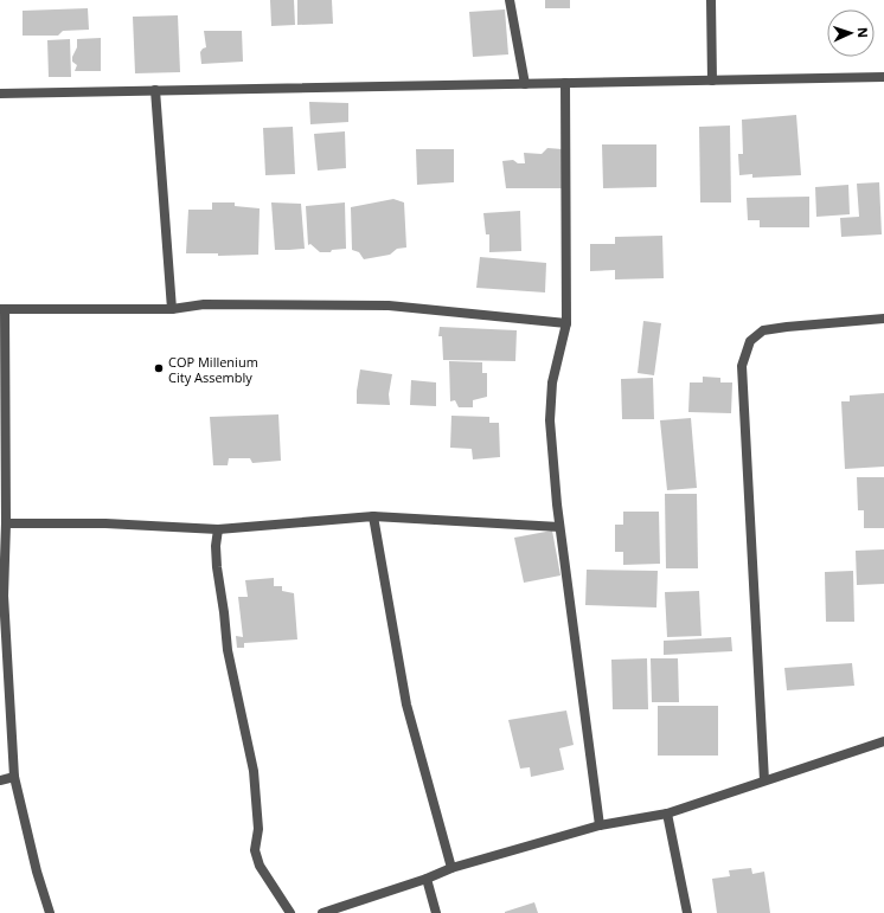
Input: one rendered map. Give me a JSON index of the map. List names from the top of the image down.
{
  "places": ["COP Millenium City Assembly"],
  "north": "right"
}
